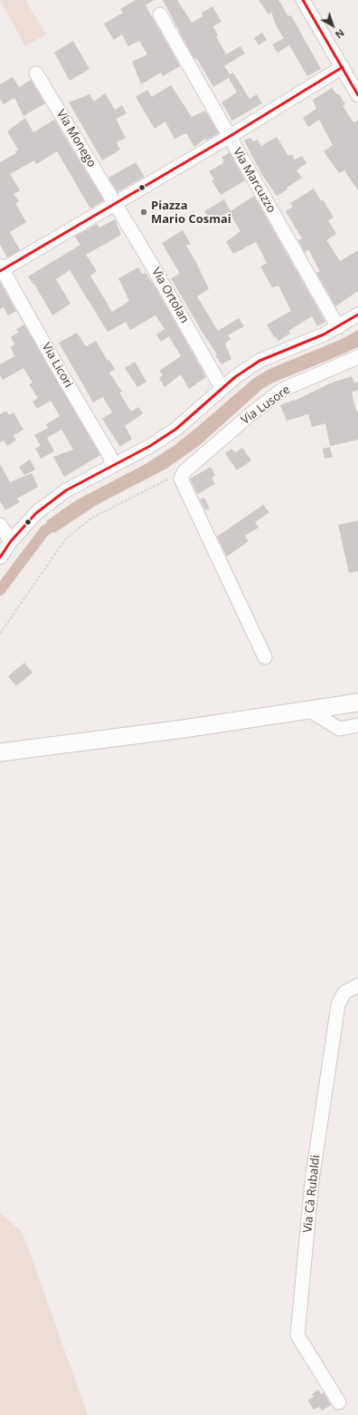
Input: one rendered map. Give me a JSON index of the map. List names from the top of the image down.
{
  "streets": {
    "street": [
      "Via Monego",
      "Via Marcuzzo",
      "Via Ortolan",
      "Via Licori",
      "Via Lusore",
      "Via Cà Rubaldi"
    ]
  },
  "crossings": [
    ["Via Monego", "Via Ortolan"]
  ],
  "places": ["Piazza Mario Cosmai"],
  "north": "bottom right"
}
